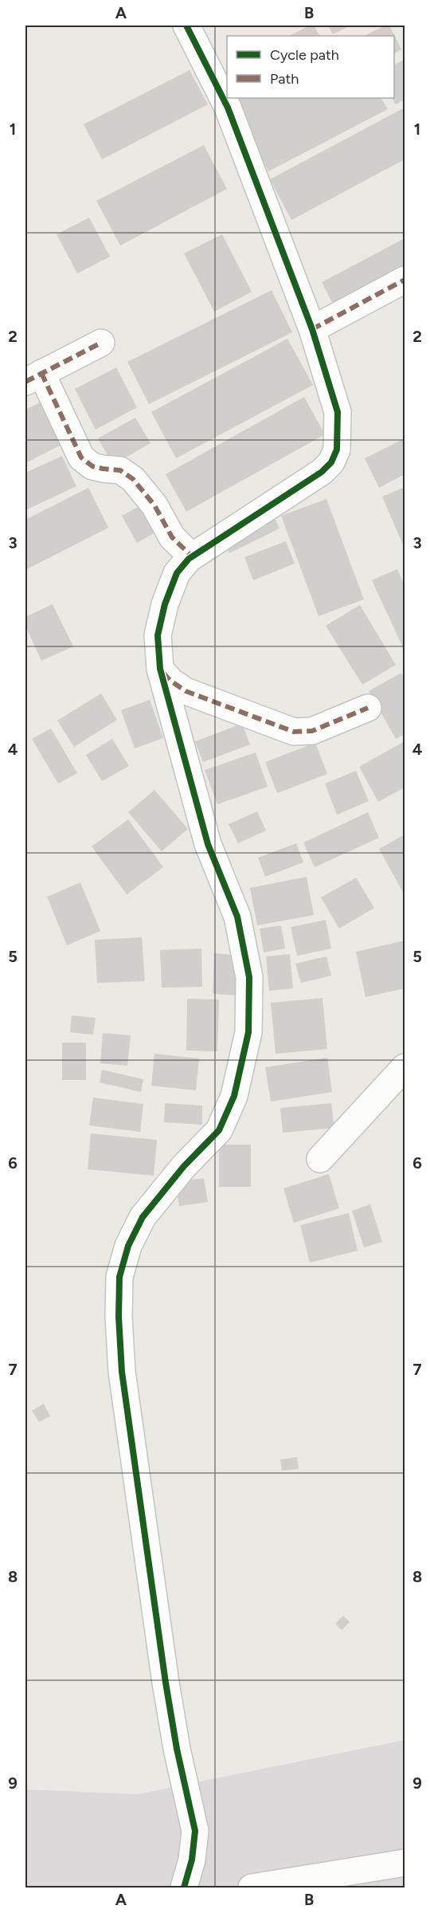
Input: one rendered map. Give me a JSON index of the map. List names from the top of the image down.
{
  "legend": ["Cycle path", "Path"],
  "grid": {
    "columns": ["A", "B"],
    "rows": [
      "1",
      "2",
      "3",
      "4",
      "5",
      "6",
      "7",
      "8",
      "9"
    ]
  }
}
